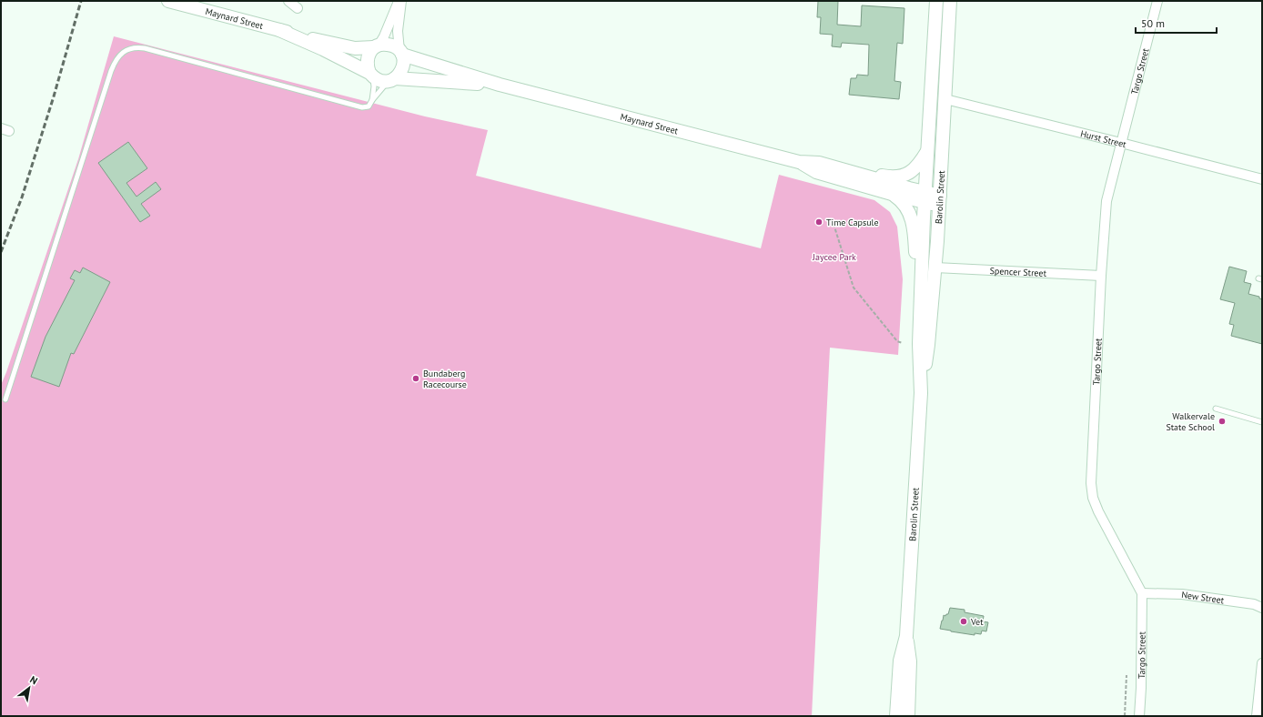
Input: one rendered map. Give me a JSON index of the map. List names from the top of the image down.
{
  "streets": {
    "main road": ["Maynard Street", "Barolin Street"],
    "street": [
      "Targo Street",
      "Hurst Street",
      "Spencer Street",
      "New Street"
    ]
  },
  "crossings": [
    ["Maynard Street", "Barolin Street"],
    ["Targo Street", "Hurst Street"],
    ["Targo Street", "Spencer Street"],
    ["Targo Street", "New Street"],
    ["Hurst Street", "Barolin Street"],
    ["Barolin Street", "Spencer Street"]
  ],
  "parks": ["Jaycee Park"],
  "places": [
    "Time Capsule",
    "Bundaberg Racecourse",
    "Walkervale State School",
    "Vet"
  ],
  "scale_bar": "50 m",
  "north": "top right"
}
